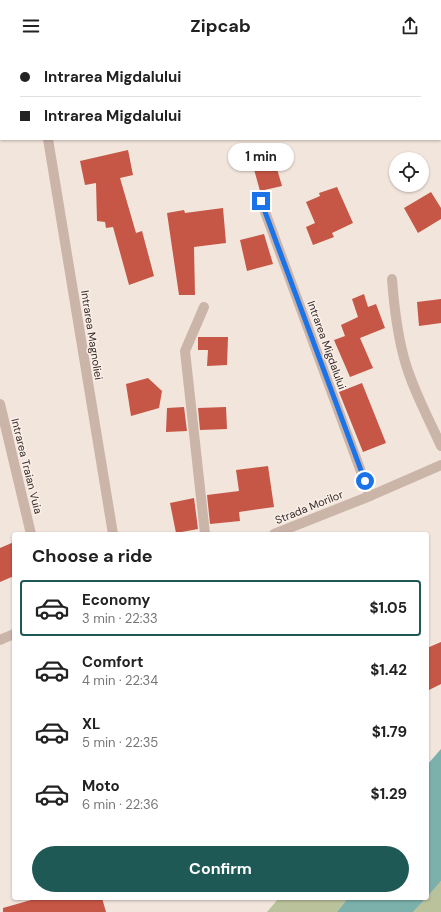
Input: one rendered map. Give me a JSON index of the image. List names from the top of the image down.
{
  "streets": {
    "street": [
      "Intrarea Magnoliei",
      "Intrarea Migdalului",
      "Intrarea Traian Vuia",
      "Strada Morilor"
    ]
  },
  "crossings": [
    ["Intrarea Migdalului", "Strada Morilor"]
  ],
  "page": {
    "header": "Zipcab",
    "banner": ["Intrarea Migdalului", "Intrarea Migdalului"],
    "bubble": "1 min",
    "heading": "Choose a ride",
    "list": [
      {
        "name": "Economy",
        "note": "3 min · 22:33",
        "value": "$1.05"
      },
      {
        "name": "Comfort",
        "note": "4 min · 22:34",
        "value": "$1.42"
      },
      {
        "name": "XL",
        "note": "5 min · 22:35",
        "value": "$1.79"
      },
      {
        "name": "Moto",
        "note": "6 min · 22:36",
        "value": "$1.29"
      }
    ],
    "buttons": "Confirm"
  }
}
